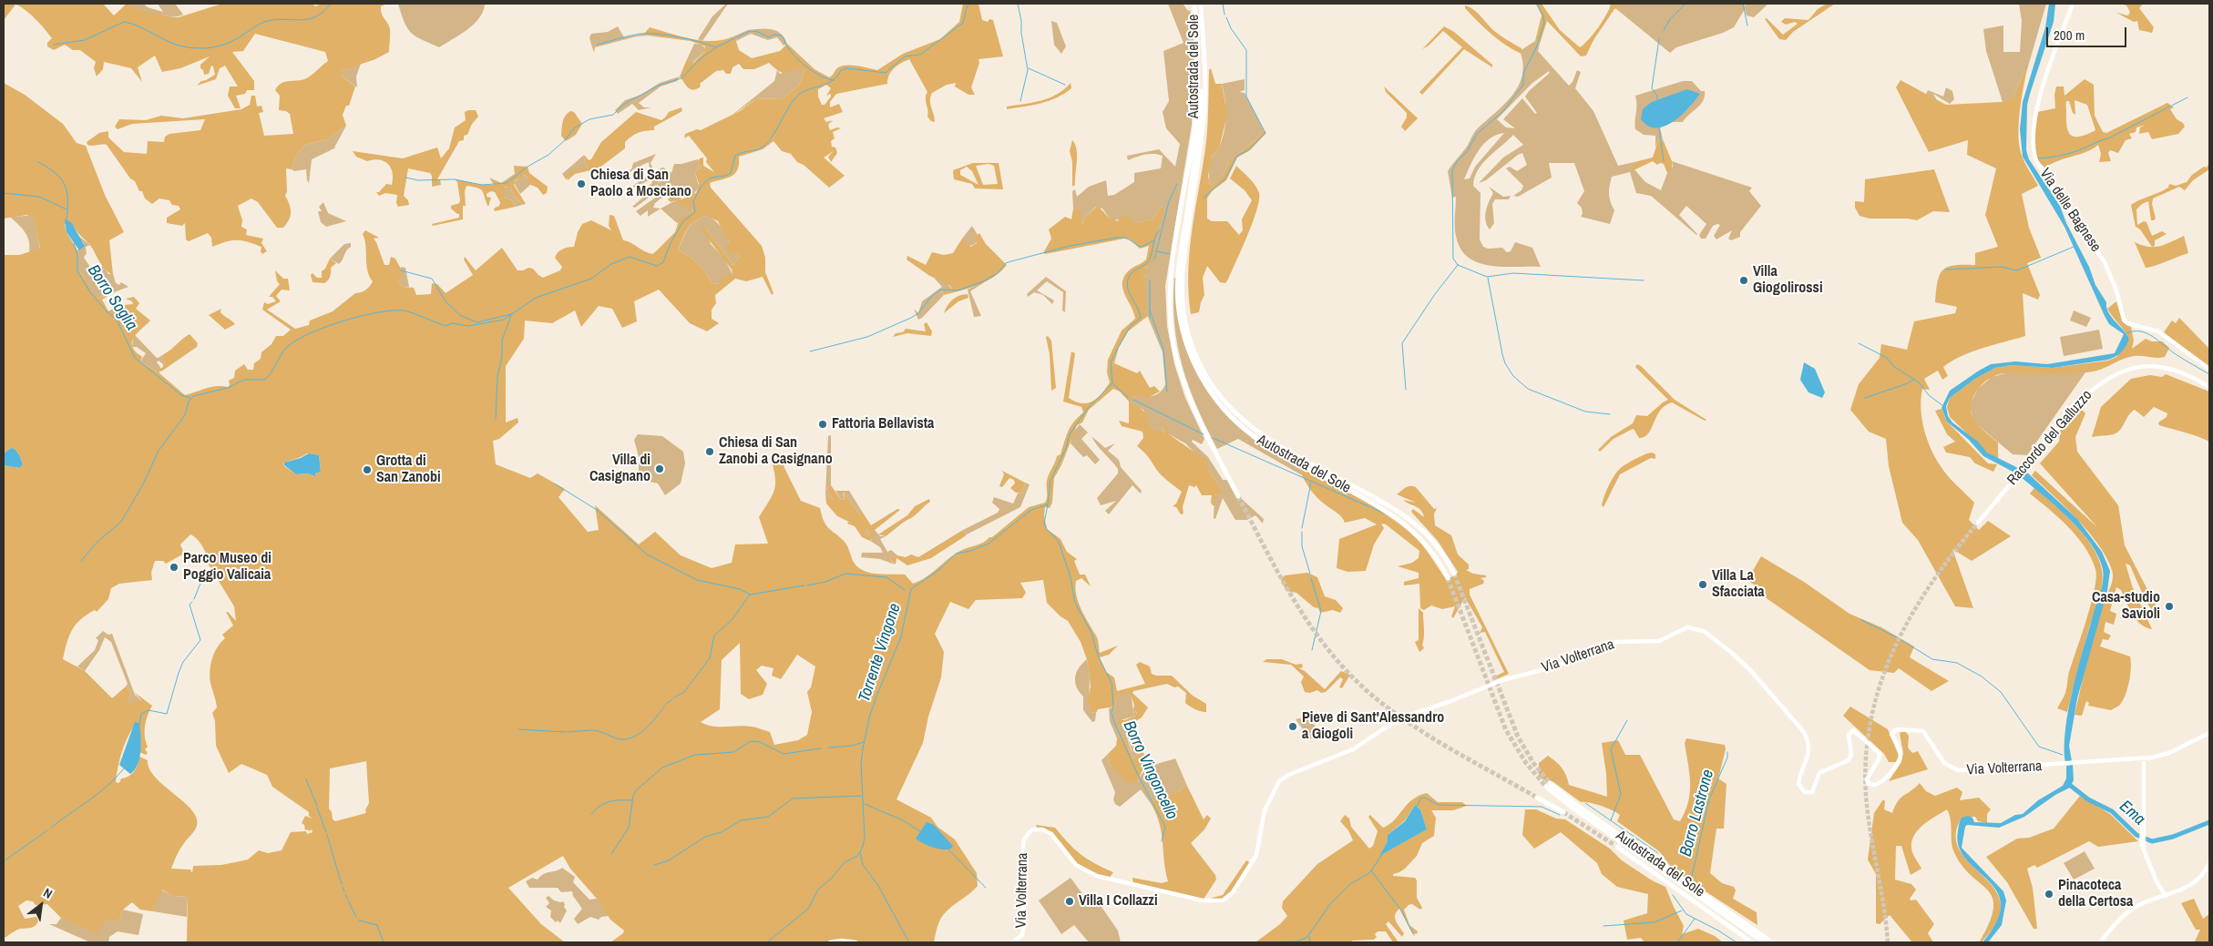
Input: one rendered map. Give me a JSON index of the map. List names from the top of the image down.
{
  "streets": {
    "highway": ["Autostrada del Sole"],
    "main road": ["Via delle Bagnese", "Raccordo del Galluzzo", "Via Volterrana"]
  },
  "water": [
    "Borro Soglia",
    "Torrente Vingone",
    "Borro Vingoncello",
    "Borro Lastrone",
    "Ema"
  ],
  "places": [
    "Chiesa di San Paolo a Mosciano",
    "Villa Giogolirossi",
    "Fattoria Bellavista",
    "Chiesa di San Zanobi a Casignano",
    "Villa di Casignano",
    "Grotta di San Zanobi",
    "Parco Museo di Poggio Valicaia",
    "Villa La Sfacciata",
    "Casa-studio Savioli",
    "Pieve di Sant'Alessandro a Giogoli",
    "Pinacoteca della Certosa",
    "Villa I Collazzi"
  ],
  "scale_bar": "200 m",
  "north": "top right"
}
